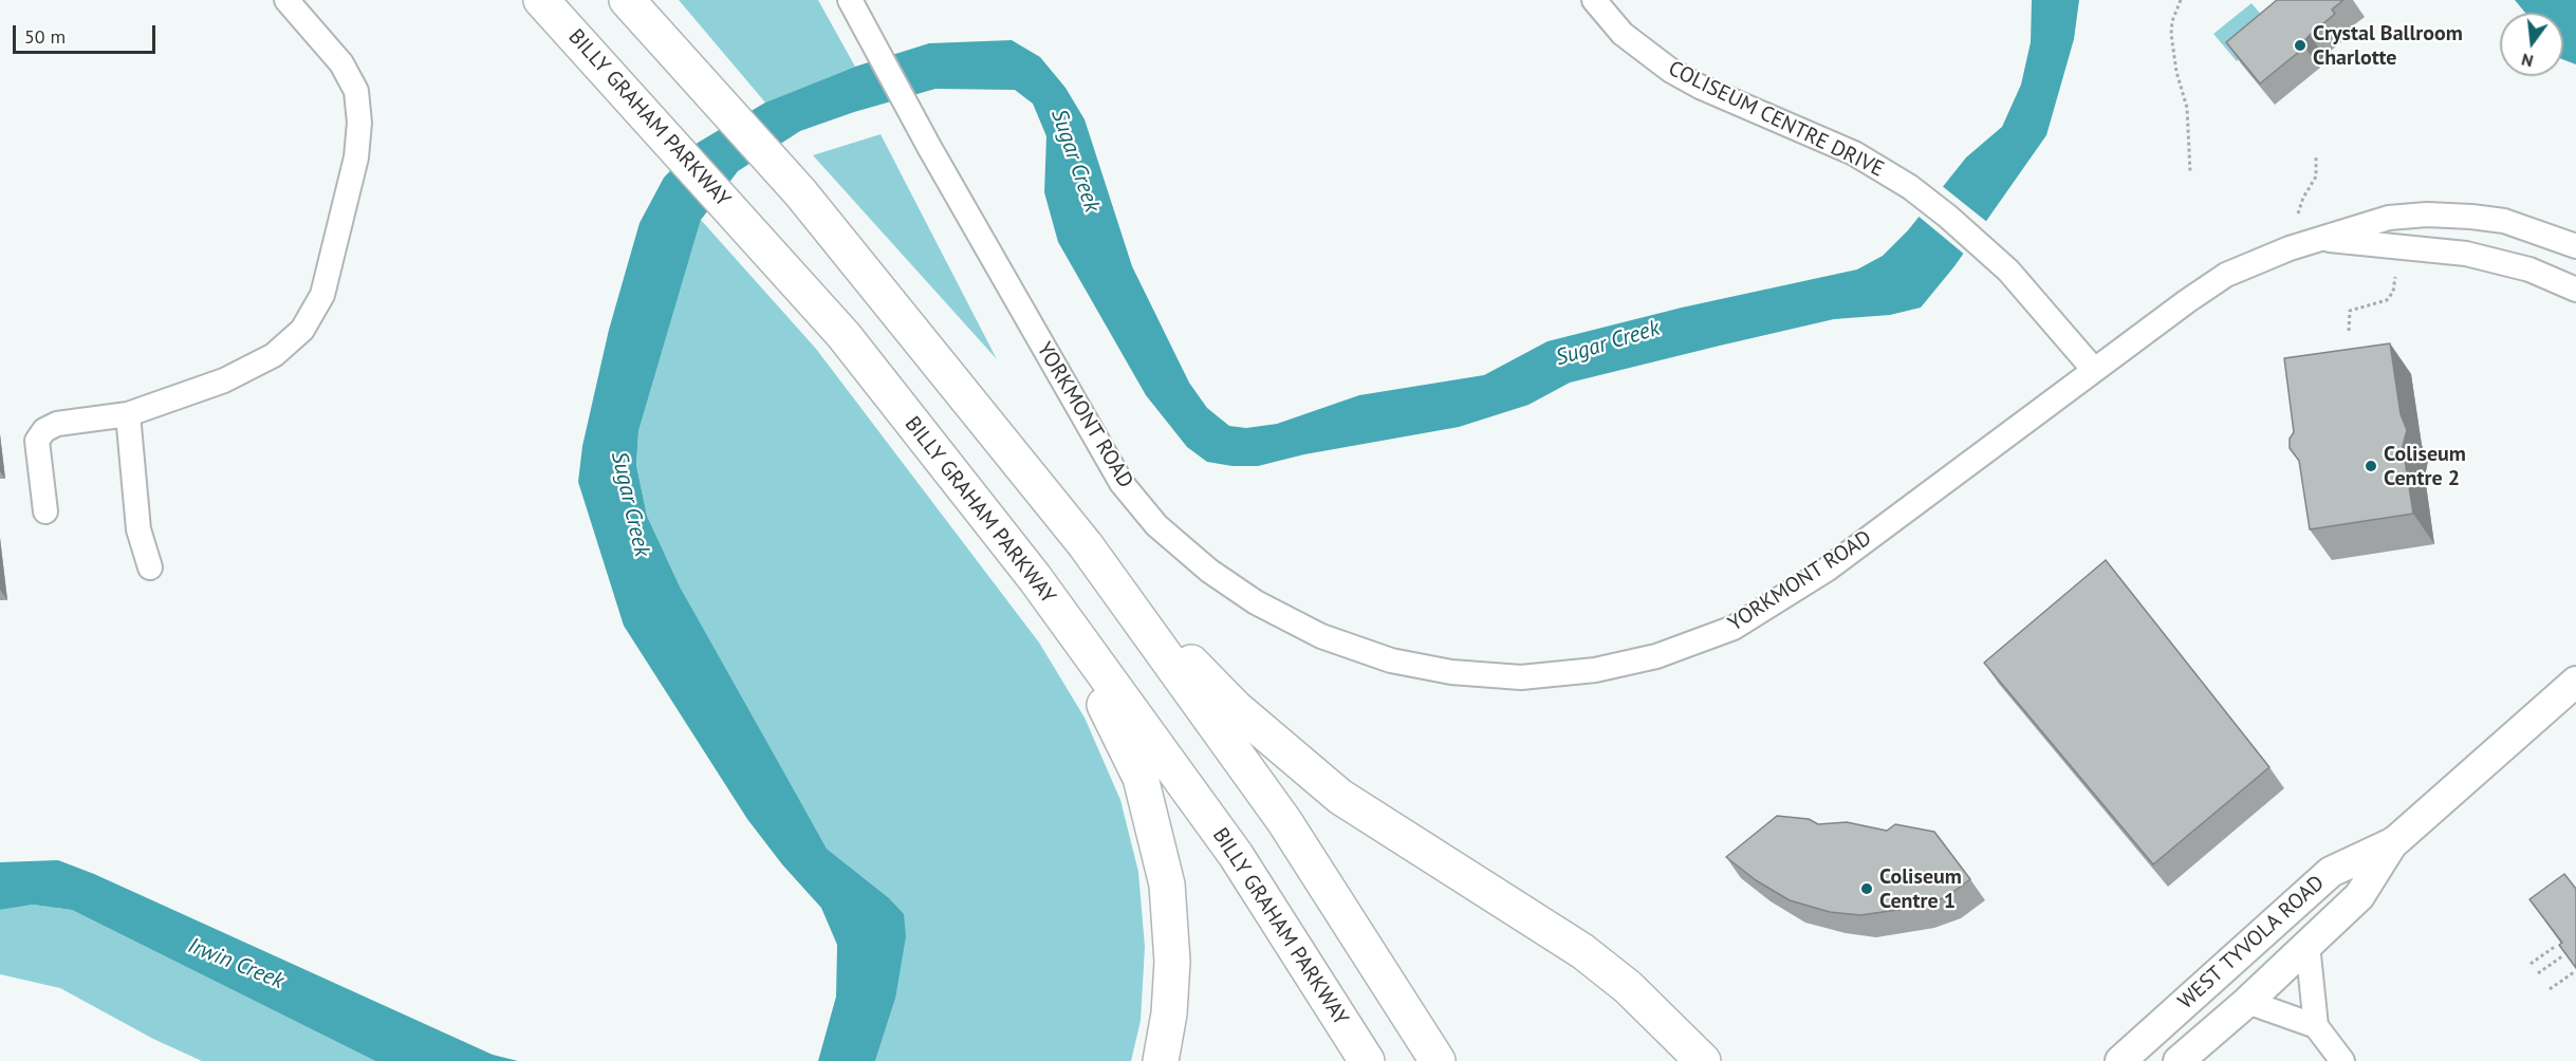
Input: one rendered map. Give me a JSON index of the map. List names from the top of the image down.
{
  "streets": {
    "highway": ["BILLY GRAHAM PARKWAY"],
    "main road": ["WEST TYVOLA ROAD"],
    "street": ["COLISEUM CENTRE DRIVE", "YORKMONT ROAD"]
  },
  "crossings": [
    ["COLISEUM CENTRE DRIVE", "YORKMONT ROAD"]
  ],
  "water": ["Sugar Creek", "Irwin Creek"],
  "places": ["Crystal Ballroom Charlotte", "Coliseum Centre 2", "Coliseum Centre 1"],
  "scale_bar": "50 m",
  "north": "bottom"
}
